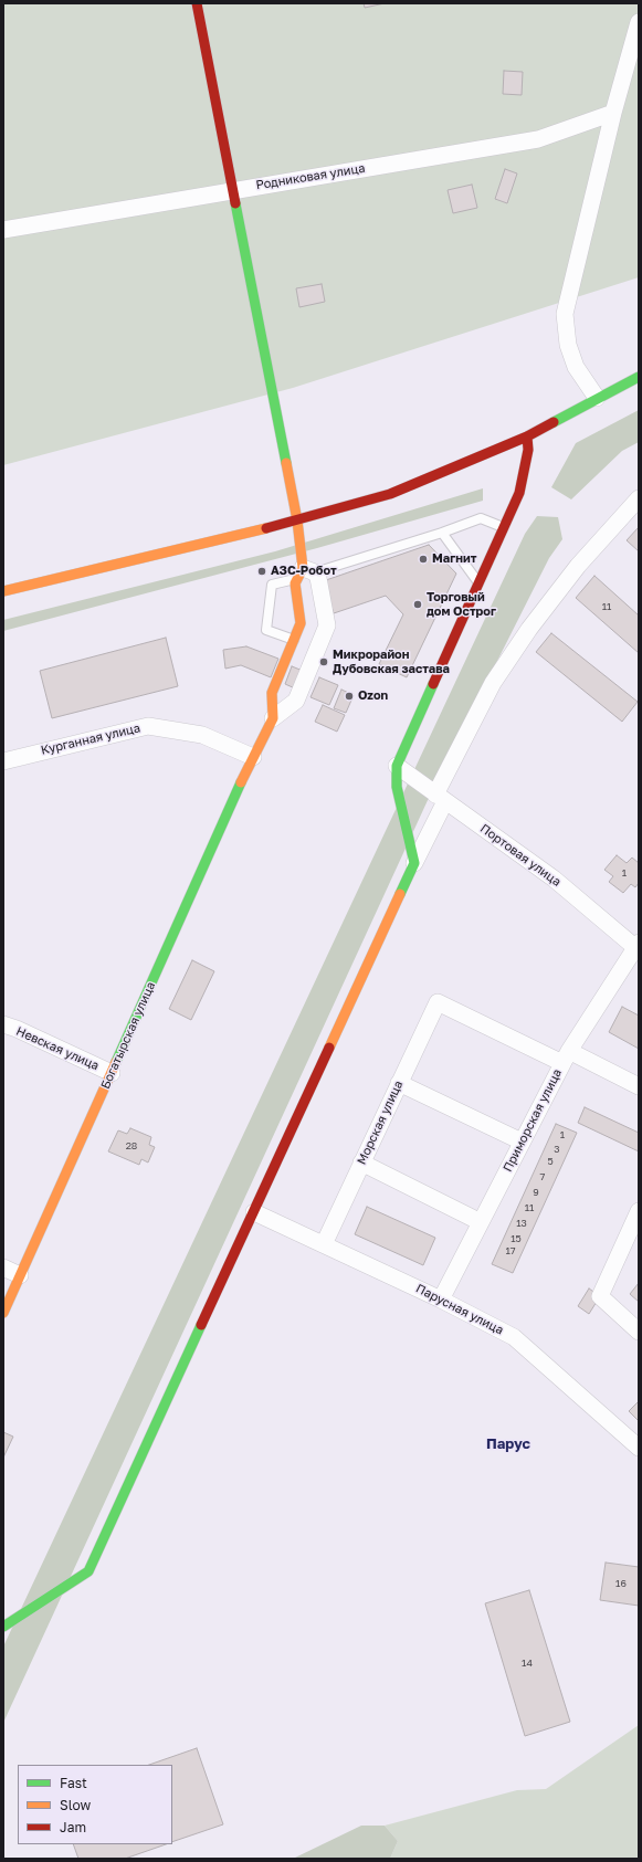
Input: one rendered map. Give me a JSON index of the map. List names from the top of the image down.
{
  "streets": {
    "street": [
      "Родниковая улица",
      "Курганная улица",
      "Портовая улица",
      "Богатырская улица",
      "Невская улица",
      "Приморская улица",
      "Морская улица",
      "Парусная улица"
    ]
  },
  "crossings": [
    ["Курганная улица", "Богатырская улица"],
    ["Портовая улица", "Приморская улица"],
    ["Богатырская улица", "Невская улица"],
    ["Приморская улица", "Морская улица"],
    ["Приморская улица", "Парусная улица"],
    ["Морская улица", "Парусная улица"]
  ],
  "districts": ["Парус"],
  "places": [
    "Магнит",
    "АЗС-Робот",
    "Торговый дом Острог",
    "Микрорайон Дубовская застава",
    "Ozon"
  ],
  "house_numbers": [
    "11",
    "1",
    "1",
    "28",
    "3",
    "5",
    "7",
    "9",
    "11",
    "13",
    "15",
    "17",
    "16",
    "14"
  ],
  "legend": ["Fast", "Slow", "Jam"]
}
